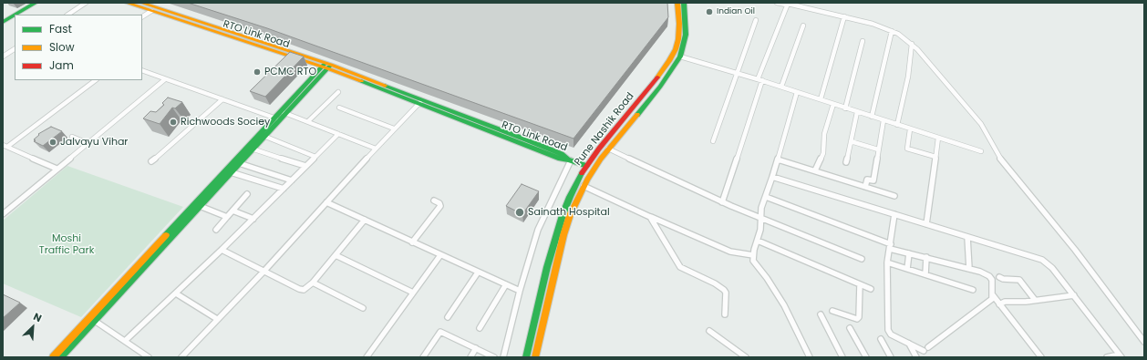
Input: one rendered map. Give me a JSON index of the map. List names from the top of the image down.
{
  "streets": {
    "main road": ["RTO Link Road", "Pune Nashik Road"]
  },
  "crossings": [
    ["RTO Link Road", "Pune Nashik Road"]
  ],
  "parks": ["Moshi Traffic Park"],
  "places": [
    "Indian Oil",
    "PCMC RTO",
    "Richwoods Sociey",
    "Jalvayu Vihar",
    "Sainath Hospital"
  ],
  "legend": ["Fast", "Slow", "Jam"],
  "north": "top right"
}
